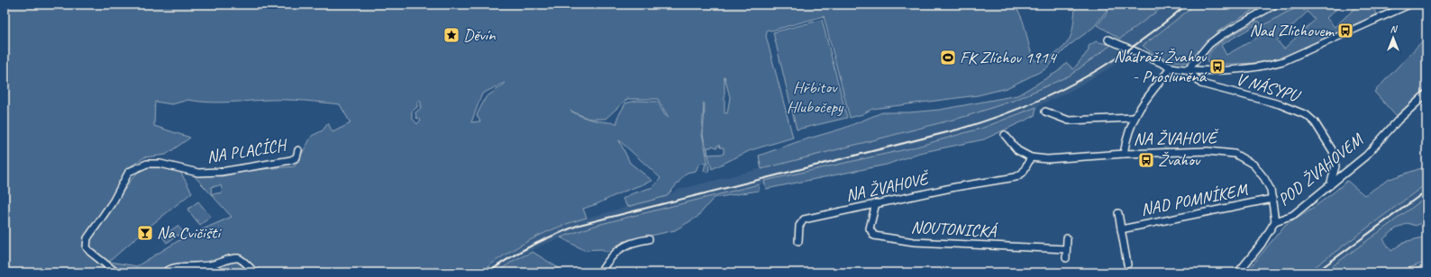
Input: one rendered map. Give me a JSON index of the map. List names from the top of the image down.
{
  "streets": {
    "street": [
      "V NÁSYPU",
      "NA ŽVAHOVĚ",
      "NA PLACÍCH",
      "POD ŽVAHOVEM",
      "NAD POMNÍKEM",
      "NOUTONICKÁ"
    ]
  },
  "crossings": [
    ["V NÁSYPU", "POD ŽVAHOVEM"],
    ["NA ŽVAHOVĚ", "POD ŽVAHOVEM"],
    ["NA ŽVAHOVĚ", "NAD POMNÍKEM"],
    ["NA ŽVAHOVĚ", "NOUTONICKÁ"]
  ],
  "parks": ["Hřbitov Hlubočepy"],
  "places": {
    "bus stop": ["Nad Zlíchovem", "Nádraží Žvahov - Prosluněná", "Žvahov"],
    "place": ["Děvín"],
    "sports": ["FK Zlíchov 1914"],
    "bar": ["Na Cvičišti"]
  },
  "north": "top"
}
